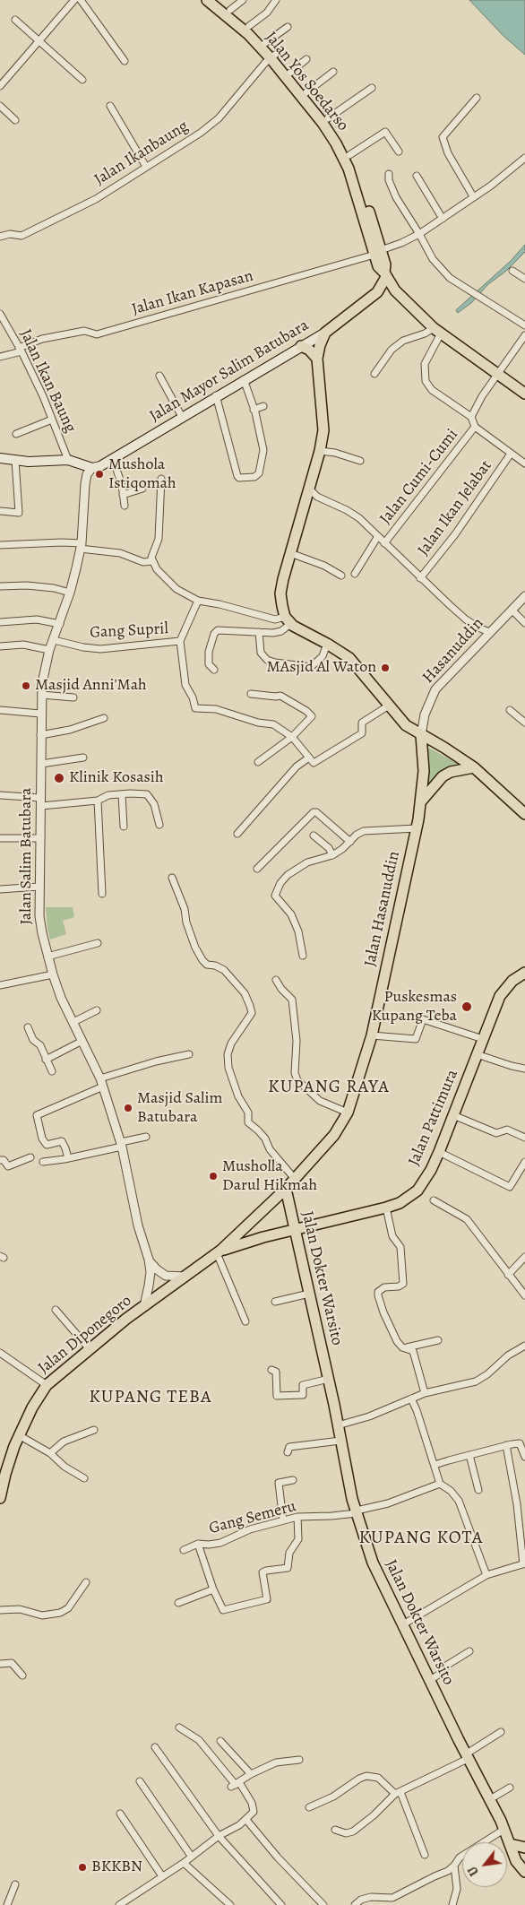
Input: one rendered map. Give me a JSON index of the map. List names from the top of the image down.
{
  "streets": {
    "main road": [
      "Jalan Yos Soedarso",
      "Jalan Mayor Salim Batubara",
      "Jalan Hasanuddin",
      "Jalan Pattimura",
      "Jalan Dokter Warsito",
      "Jalan Diponegoro"
    ],
    "street": [
      "Jalan Ikanbaung",
      "Jalan Ikan Kapasan",
      "Jalan Ikan Baung",
      "Jalan Cumi-Cumi",
      "Jalan Ikan Jelabat",
      "Gang Supril",
      "Hasanuddin",
      "Jalan Salim Batubara",
      "Gang Semeru"
    ]
  },
  "crossings": [
    ["Jalan Yos Soedarso", "Jalan Ikanbaung"],
    ["Jalan Yos Soedarso", "Jalan Ikan Kapasan"],
    ["Jalan Yos Soedarso", "Jalan Mayor Salim Batubara"],
    ["Jalan Ikan Kapasan", "Jalan Ikan Baung"],
    ["Jalan Mayor Salim Batubara", "Jalan Salim Batubara"],
    ["Gang Supril", "Jalan Salim Batubara"],
    ["Hasanuddin", "Jalan Hasanuddin"],
    ["Jalan Hasanuddin", "Jalan Pattimura"],
    ["Jalan Hasanuddin", "Jalan Dokter Warsito"],
    ["Jalan Hasanuddin", "Jalan Diponegoro"],
    ["Jalan Pattimura", "Jalan Dokter Warsito"],
    ["Jalan Pattimura", "Jalan Diponegoro"],
    ["Jalan Dokter Warsito", "Gang Semeru"]
  ],
  "districts": ["KUPANG RAYA", "KUPANG TEBA", "KUPANG KOTA"],
  "places": [
    "Mushola Istiqomah",
    "MAsjid Al Waton",
    "Masjid Anni'Mah",
    "Klinik Kosasih",
    "Puskesmas Kupang Teba",
    "Masjid Salim Batubara",
    "Musholla Darul Hikmah",
    "BKKBN"
  ],
  "north": "bottom left"
}
